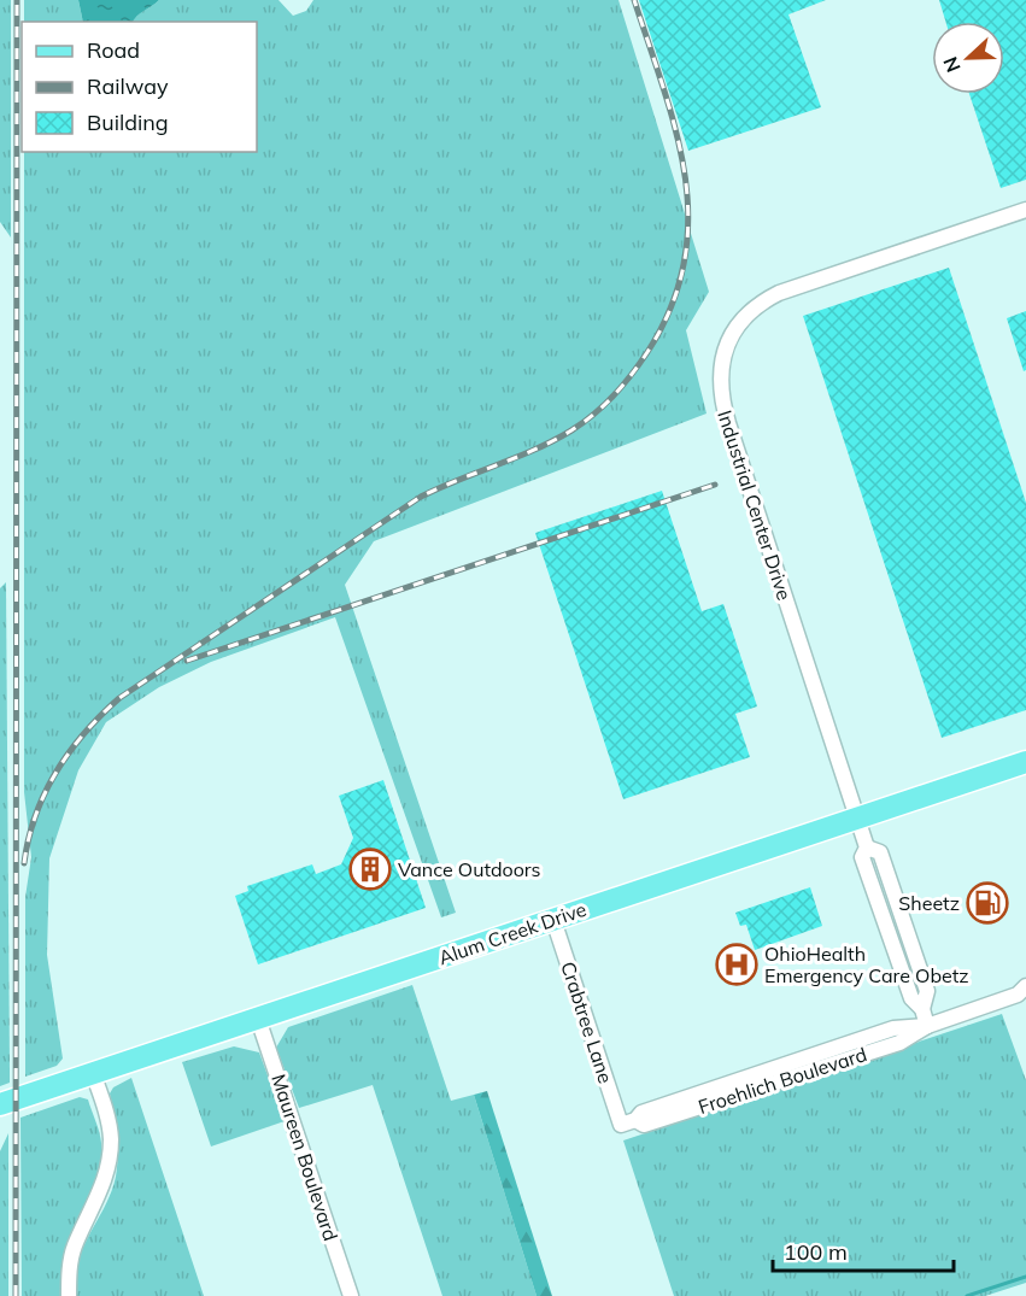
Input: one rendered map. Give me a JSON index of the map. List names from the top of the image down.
{
  "streets": {
    "main road": ["Alum Creek Drive"],
    "street": [
      "Industrial Center Drive",
      "Crabtree Lane",
      "Froehlich Boulevard",
      "Maureen Boulevard"
    ]
  },
  "crossings": [
    ["Industrial Center Drive", "Alum Creek Drive"],
    ["Industrial Center Drive", "Froehlich Boulevard"],
    ["Alum Creek Drive", "Crabtree Lane"],
    ["Alum Creek Drive", "Maureen Boulevard"],
    ["Crabtree Lane", "Froehlich Boulevard"]
  ],
  "places": {
    "building": ["Vance Outdoors"],
    "fuel station": ["Sheetz"],
    "hospital": ["OhioHealth Emergency Care Obetz"]
  },
  "legend": ["Road", "Railway", "Building"],
  "scale_bar": "100 m",
  "north": "left"
}
